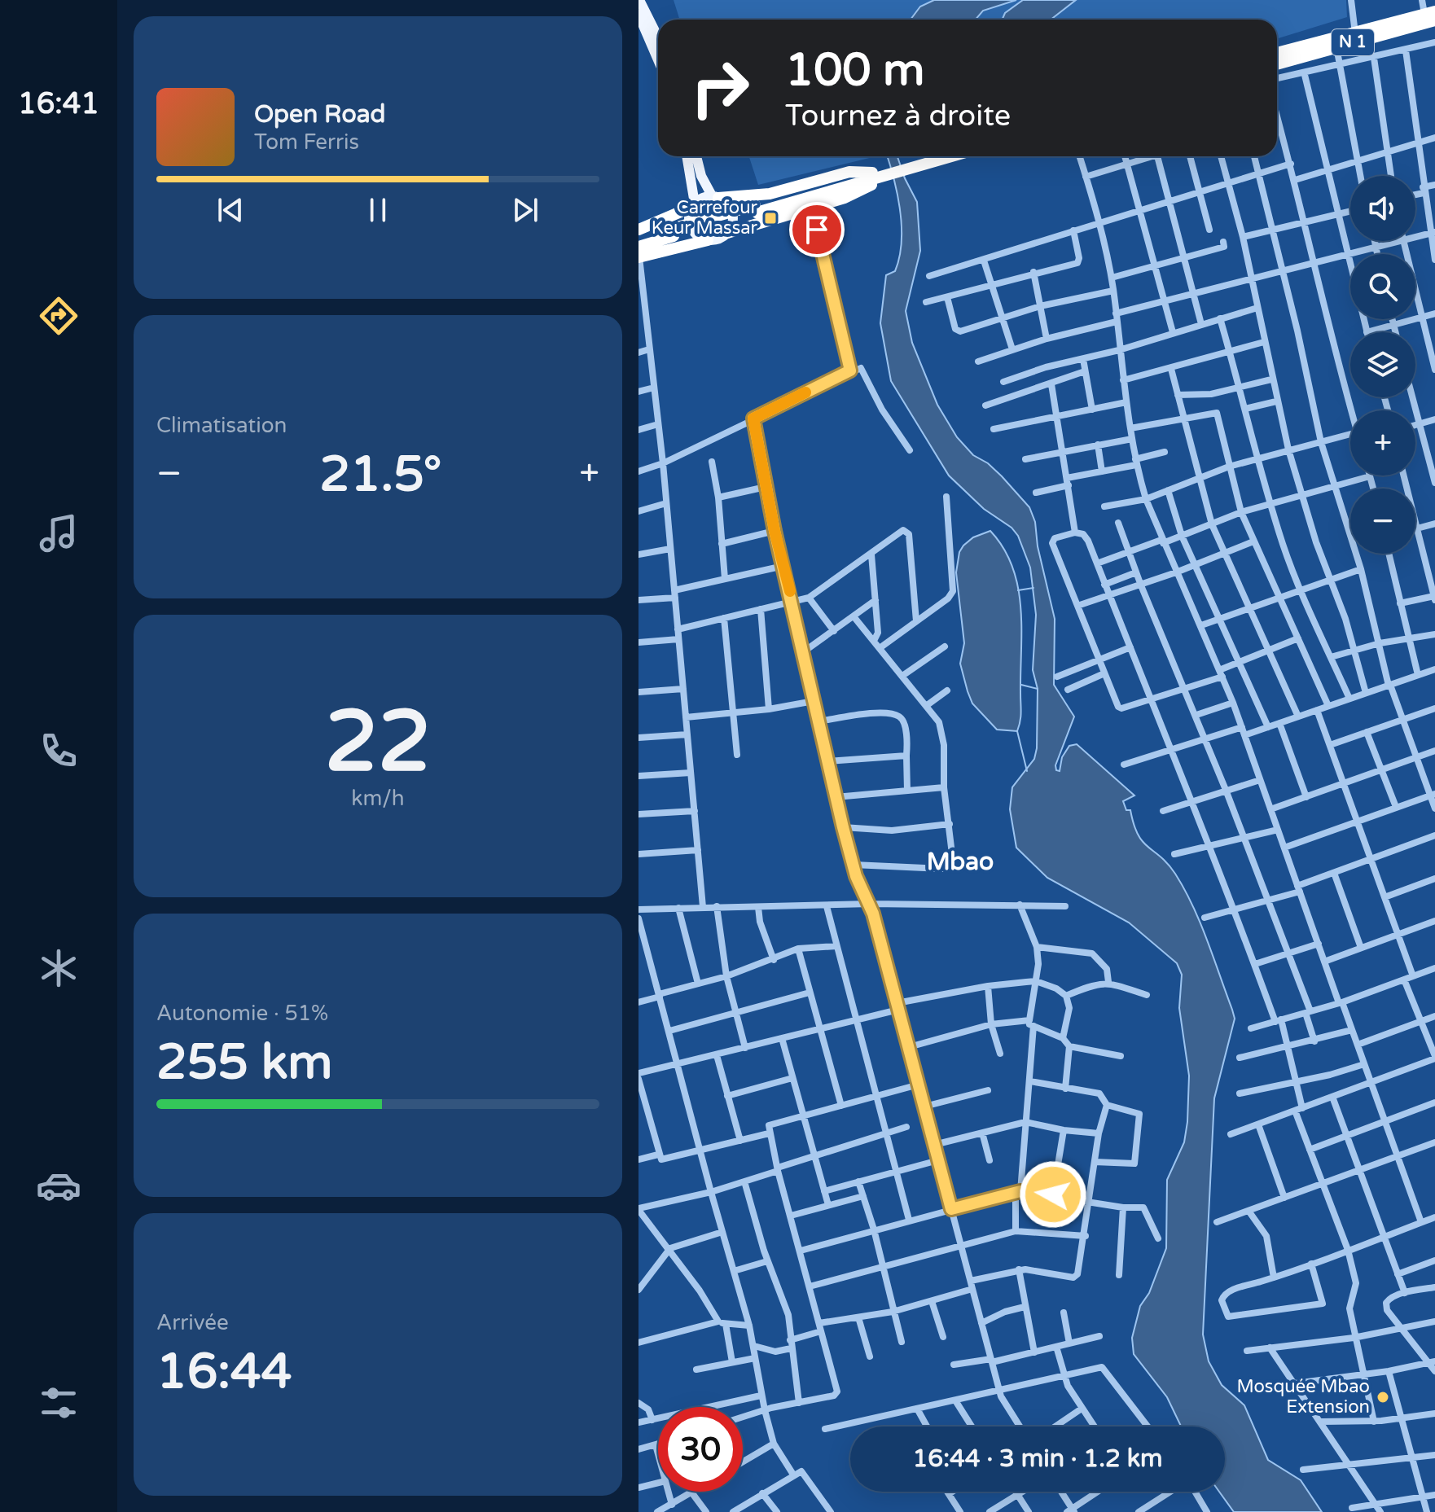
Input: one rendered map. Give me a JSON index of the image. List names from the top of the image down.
{
  "streets": {
    "highway": ["N 1"]
  },
  "districts": ["Mbao"],
  "places": {
    "transit": ["Carrefour Keur Massar"],
    "other": ["Mosquée Mbao Extension"]
  },
  "page": {
    "tabs": "16:41",
    "turn": ["100 m", "Tournez à droite"],
    "song": ["Open Road", "Tom Ferris"],
    "map_buttons": ["+", "−"],
    "tile": [
      "Climatisation",
      ["22", "km/h"],
      ["Autonomie · 51%", "255 km"],
      ["Arrivée", "16:44"]
    ],
    "heat": ["−", "21.5°", "+"],
    "limit": "30",
    "trip": "16:44 · 3 min · 1.2 km"
  }
}
